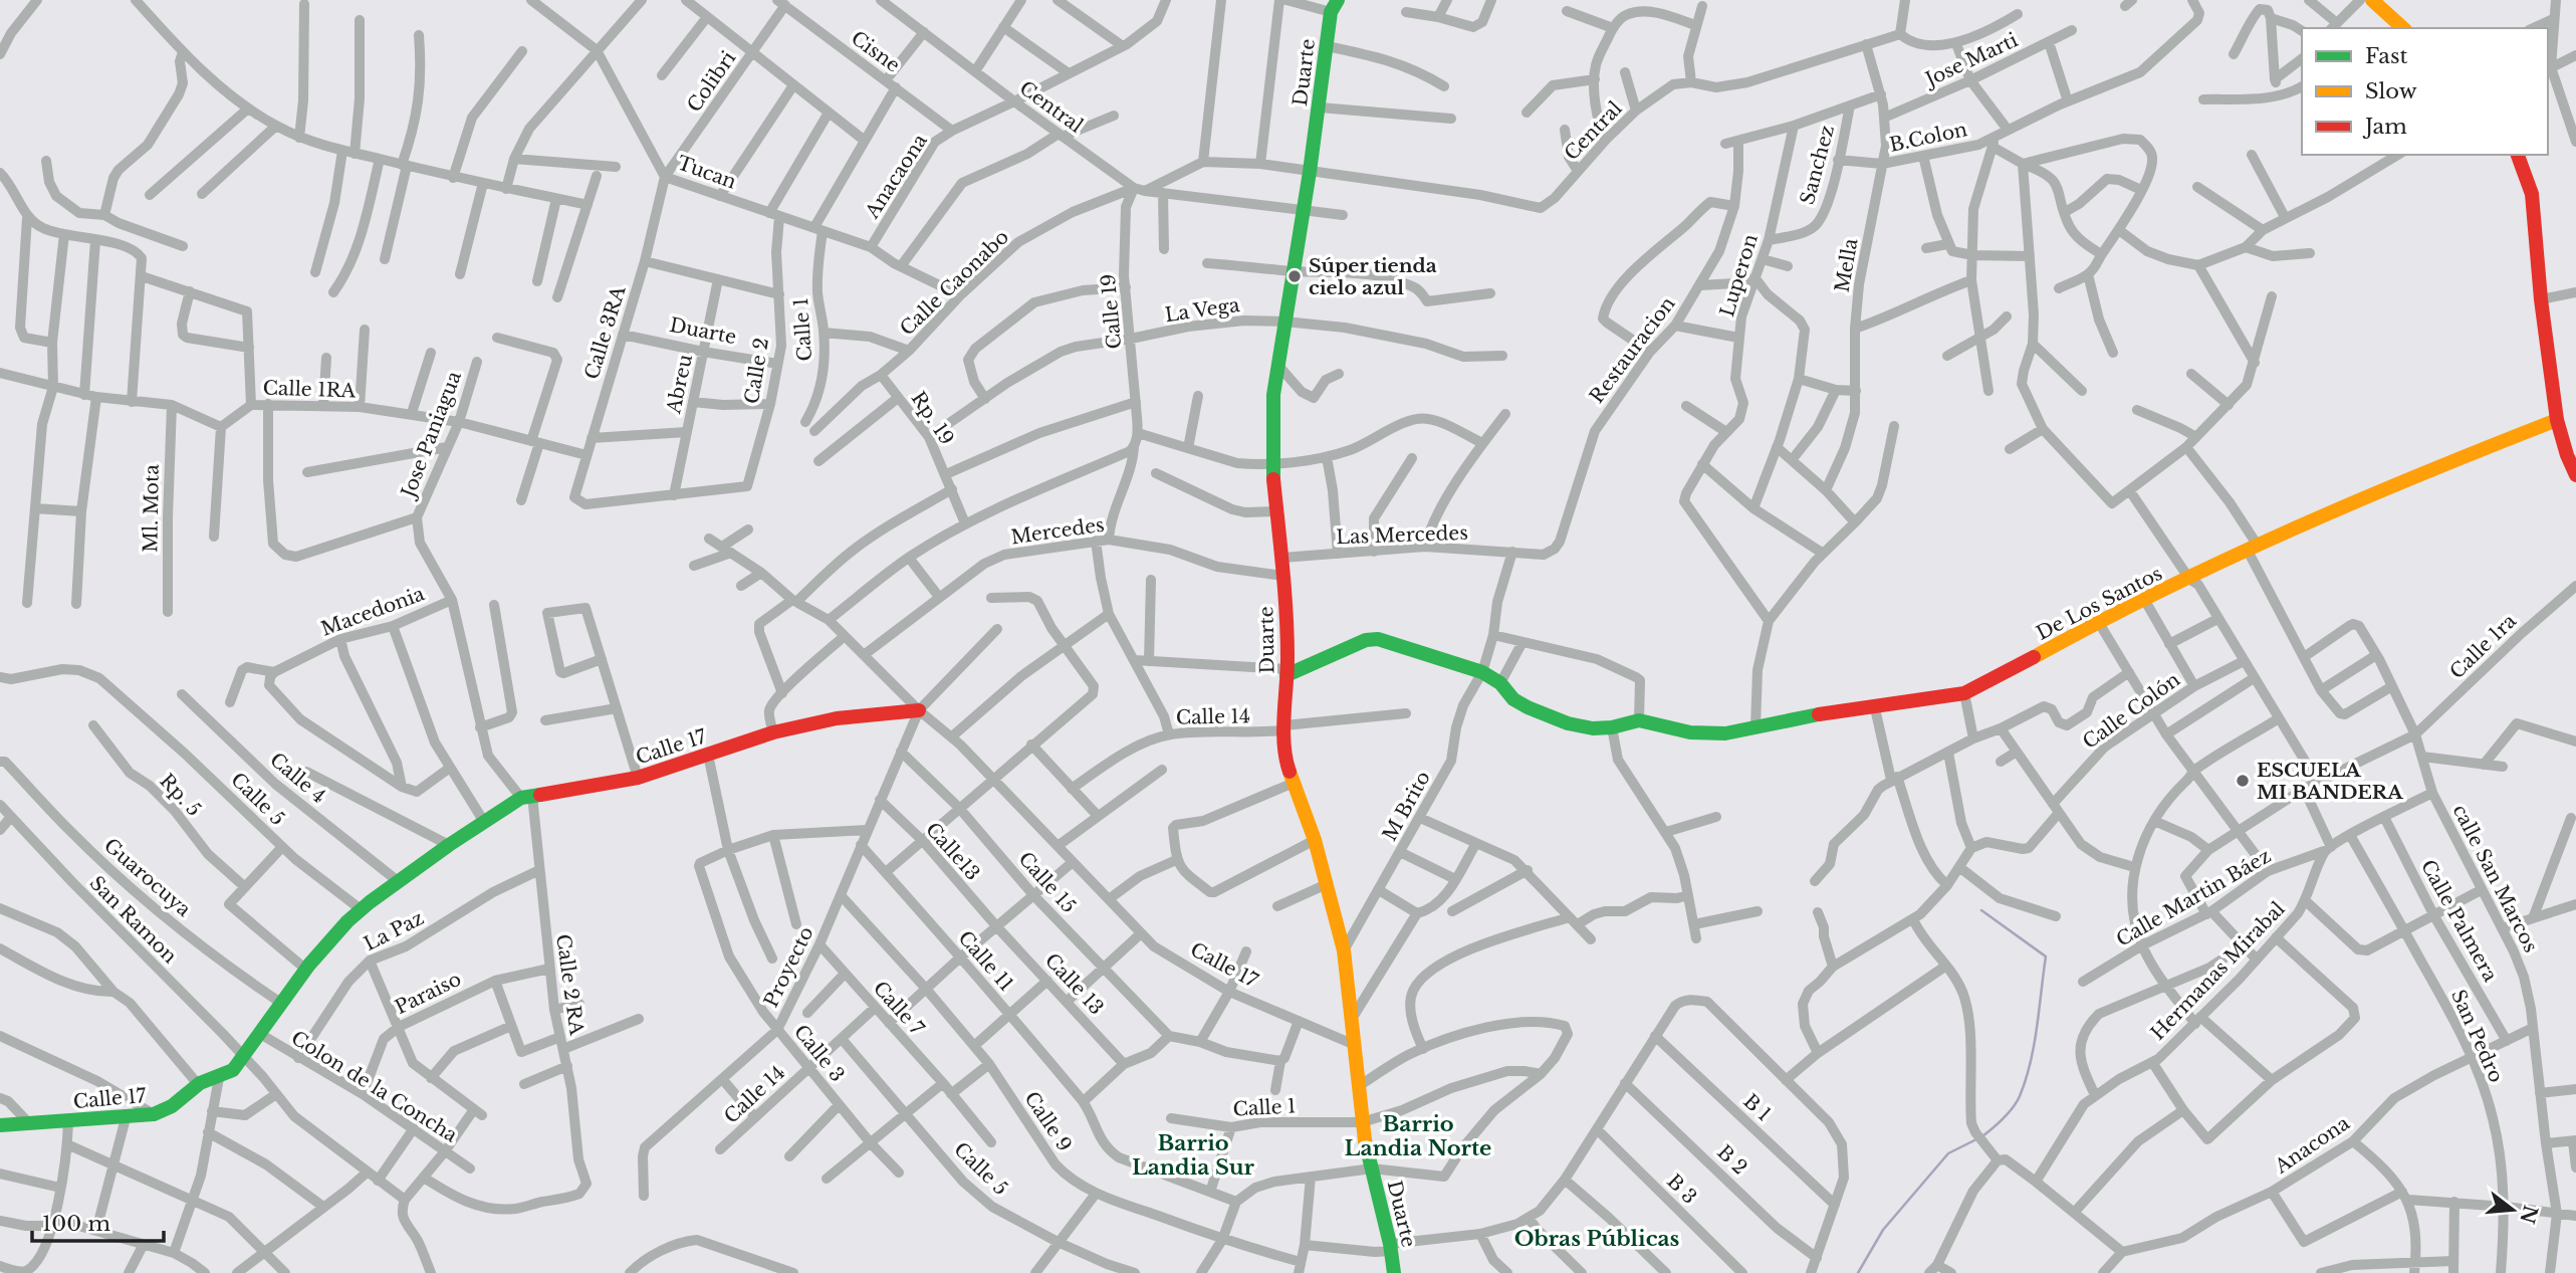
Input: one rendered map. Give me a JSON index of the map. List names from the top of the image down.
{
  "streets": {
    "street": [
      "Cisne",
      "Jose Marti",
      "Duarte",
      "Colibri",
      "Central",
      "B.Colon",
      "Sanchez",
      "Tucan",
      "Anacaona",
      "Mella",
      "Luperon",
      "Calle Caonabo",
      "La Vega",
      "Calle 19",
      "Calle 1",
      "Calle 3RA",
      "Restauracion",
      "Calle 2",
      "Abreu",
      "Calle 1RA",
      "Rp. 19",
      "Jose Paniagua",
      "Ml. Mota",
      "Mercedes",
      "Las Mercedes",
      "De Los Santos",
      "Macedonia",
      "Calle 1ra",
      "Calle Colón",
      "Calle 14",
      "Calle 17",
      "Calle 4",
      "Rp. 5",
      "Calle 5",
      "M Brito",
      "Calle13",
      "Guarocuya",
      "calle San Marcos",
      "Calle 15",
      "Calle Martin Báez",
      "San Ramon",
      "Calle Palmera",
      "La Paz",
      "Calle 11",
      "Proyecto",
      "Hermanas Mirabal",
      "Calle 13",
      "Calle 2 RA",
      "Paraiso",
      "Calle 7",
      "San Pedro",
      "Calle 3",
      "Colon de la Concha",
      "B 1",
      "Calle 9",
      "Anacona",
      "B 2",
      "B 3"
    ]
  },
  "crossings": [
    ["Cisne", "Colibri"],
    ["Cisne", "Anacaona"],
    ["Jose Marti", "Mella"],
    ["Duarte", "Central"],
    ["Duarte", "La Vega"],
    ["Duarte", "Calle 1"],
    ["Duarte", "Calle 3RA"],
    ["Duarte", "Calle 2"],
    ["Duarte", "Abreu"],
    ["Duarte", "Mercedes"],
    ["Duarte", "Las Mercedes"],
    ["Duarte", "Calle 14"],
    ["Duarte", "Calle 17"],
    ["Duarte", "M Brito"],
    ["Colibri", "Tucan"],
    ["Colibri", "Calle 3RA"],
    ["Central", "Anacaona"],
    ["Central", "Mella"],
    ["Central", "Calle Caonabo"],
    ["Central", "Calle 19"],
    ["B.Colon", "Sanchez"],
    ["B.Colon", "Mella"],
    ["Sanchez", "Luperon"],
    ["Tucan", "Anacaona"],
    ["Tucan", "Calle Caonabo"],
    ["Tucan", "Calle 1"],
    ["Tucan", "Calle 3RA"],
    ["Tucan", "Calle 2"],
    ["Calle Caonabo", "Calle 19"],
    ["Calle Caonabo", "Rp. 19"],
    ["La Vega", "Calle 19"],
    ["La Vega", "Rp. 19"],
    ["Calle 19", "Mercedes"],
    ["Calle 3RA", "Calle 2"],
    ["Calle 3RA", "Abreu"],
    ["Calle 3RA", "Calle 1RA"],
    ["Restauracion", "Las Mercedes"],
    ["Calle 2", "Abreu"],
    ["Calle 1RA", "Jose Paniagua"],
    ["Jose Paniagua", "Macedonia"],
    ["Jose Paniagua", "Calle 17"],
    ["Jose Paniagua", "Calle 2 RA"],
    ["Las Mercedes", "M Brito"],
    ["Calle 1ra", "calle San Marcos"],
    ["Calle 1ra", "Calle Martin Báez"],
    ["Calle 14", "Calle 5"],
    ["Calle 14", "Calle 7"],
    ["Calle 14", "Calle 3"],
    ["Calle 17", "Calle 4"],
    ["Calle 17", "Calle 5"],
    ["Calle 17", "Guarocuya"],
    ["Calle 17", "San Ramon"],
    ["Calle 17", "Proyecto"],
    ["Calle 17", "Calle 2 RA"],
    ["Calle 17", "Colon de la Concha"],
    ["Calle13", "Proyecto"],
    ["Calle13", "Calle 13"],
    ["calle San Marcos", "Anacona"],
    ["Calle 15", "Proyecto"],
    ["Calle Martin Báez", "Hermanas Mirabal"],
    ["Calle Palmera", "Anacona"],
    ["La Paz", "Calle 2 RA"],
    ["La Paz", "Colon de la Concha"],
    ["Calle 11", "Proyecto"],
    ["Proyecto", "Calle 7"],
    ["Proyecto", "Calle 3"],
    ["Proyecto", "Calle 9"],
    ["Calle 2 RA", "Paraiso"],
    ["Paraiso", "Colon de la Concha"],
    ["San Pedro", "Anacona"]
  ],
  "districts": ["Barrio Landia Norte", "Barrio Landia Sur", "Obras Públicas"],
  "places": ["Súper tienda cielo azul", "ESCUELA MI BANDERA"],
  "legend": ["Fast", "Slow", "Jam"],
  "scale_bar": "100 m",
  "north": "right"
}
